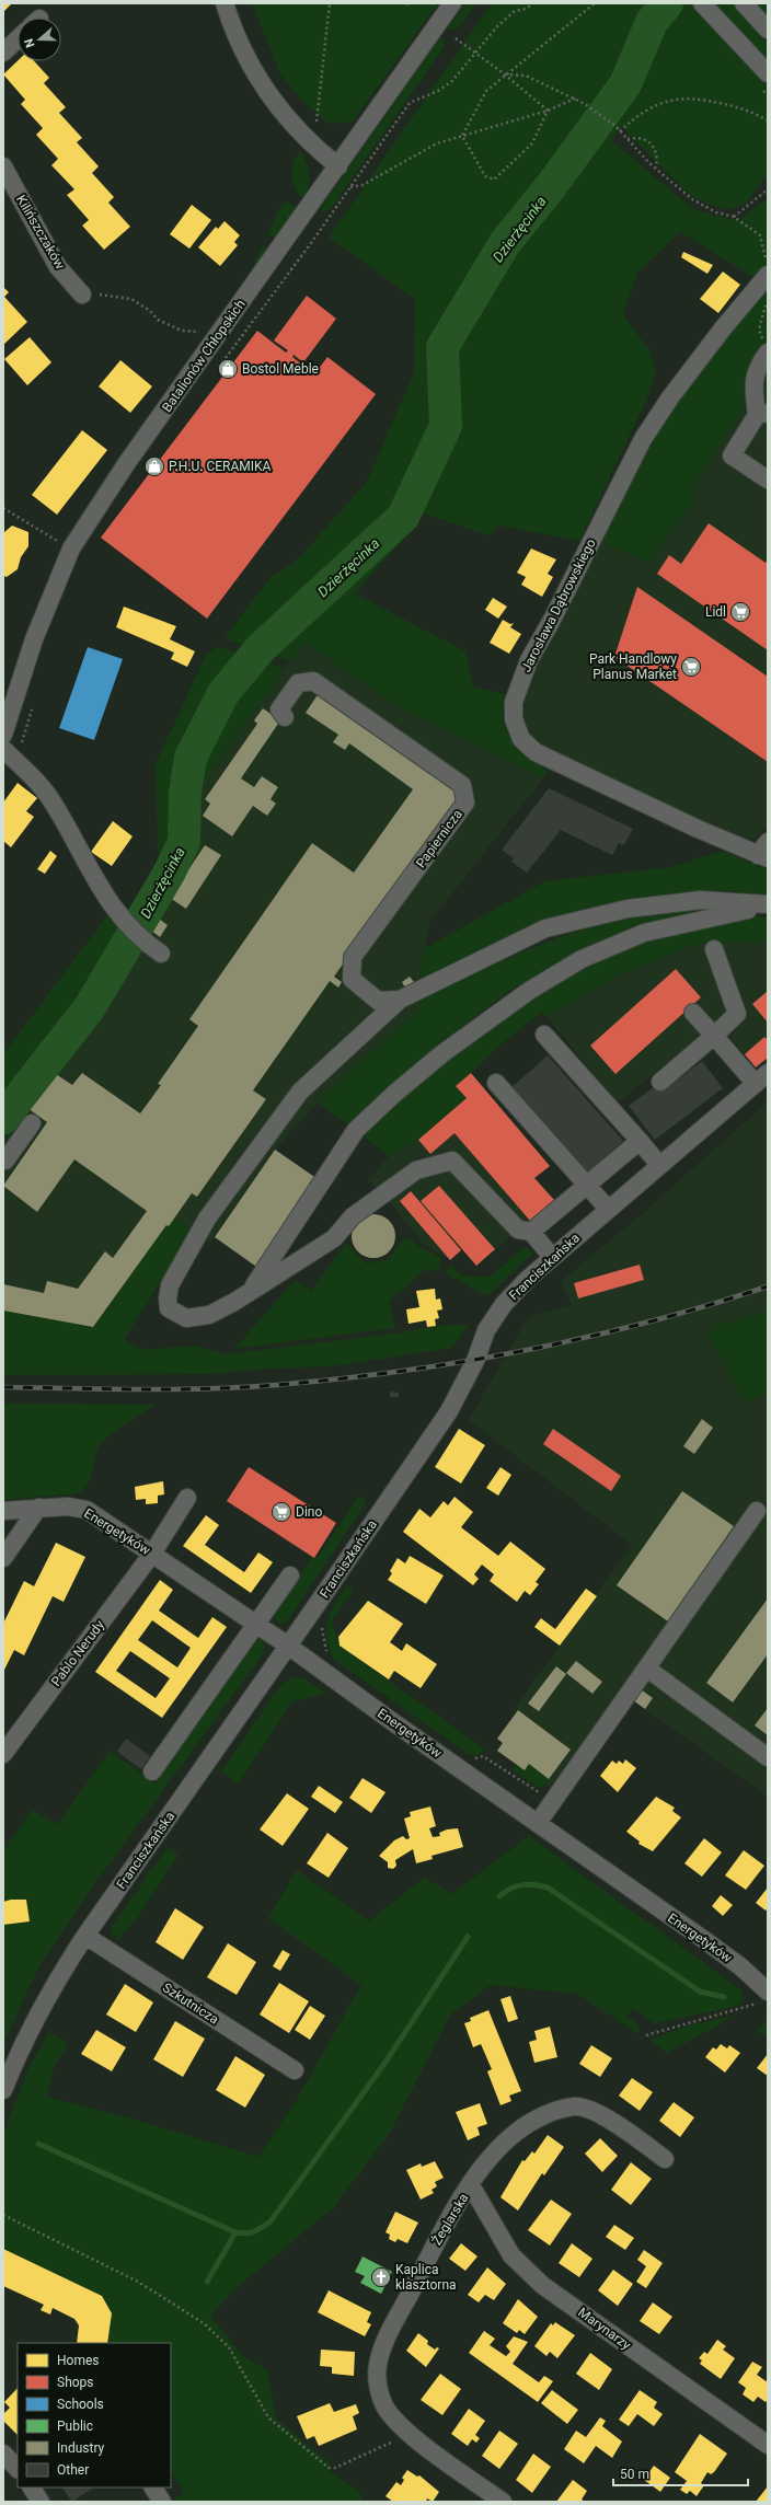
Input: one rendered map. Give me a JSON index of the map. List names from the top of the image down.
{
  "streets": {
    "street": [
      "Kilińszczaków",
      "Batalionów Chłopskich",
      "Jarosława Dąbrowskiego",
      "Papiernicza",
      "Franciszkańska",
      "Energetyków",
      "Pablo Nerudy",
      "Szkutnicza",
      "Żeglarska",
      "Marynarzy"
    ]
  },
  "crossings": [
    ["Franciszkańska", "Energetyków"],
    ["Franciszkańska", "Szkutnicza"],
    ["Energetyków", "Pablo Nerudy"],
    ["Żeglarska", "Marynarzy"]
  ],
  "water": ["Dzierżęcinka"],
  "places": {
    "shop": ["Bostol Meble", "P.H.U. CERAMIKA"],
    "supermarket": ["Lidl", "Park Handlowy Planus Market", "Dino"],
    "church": ["Kaplica klasztorna"]
  },
  "legend": [
    "Homes",
    "Shops",
    "Schools",
    "Public",
    "Industry",
    "Other"
  ],
  "scale_bar": "50 m",
  "north": "left"
}
